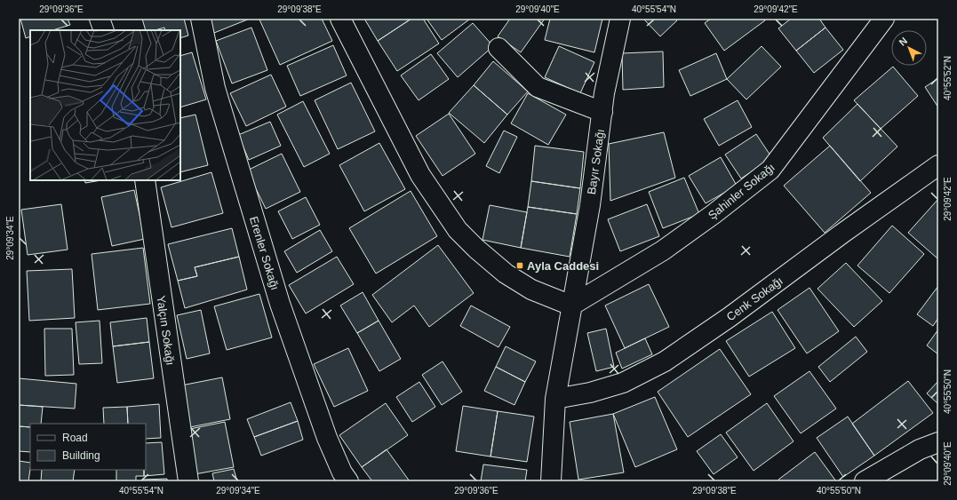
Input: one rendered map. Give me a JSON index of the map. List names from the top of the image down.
{
  "streets": {
    "street": [
      "Bayır Sokağı",
      "Şahinler Sokağı",
      "Erenler Sokağı",
      "Cenk Sokağı",
      "Yalçın Sokağı"
    ]
  },
  "crossings": [
    ["Bayır Sokağı", "Şahinler Sokağı"]
  ],
  "places": {
    "transit": ["Ayla Caddesi"]
  },
  "legend": ["Road", "Building"],
  "north": "top left",
  "coordinates": [
    "29°09'36\"E",
    "29°09'38\"E",
    "29°09'40\"E",
    "40°55'54\"N",
    "29°09'42\"E",
    "40°55'52\"N",
    "29°09'34\"E",
    "40°55'50\"N"
  ]
}
